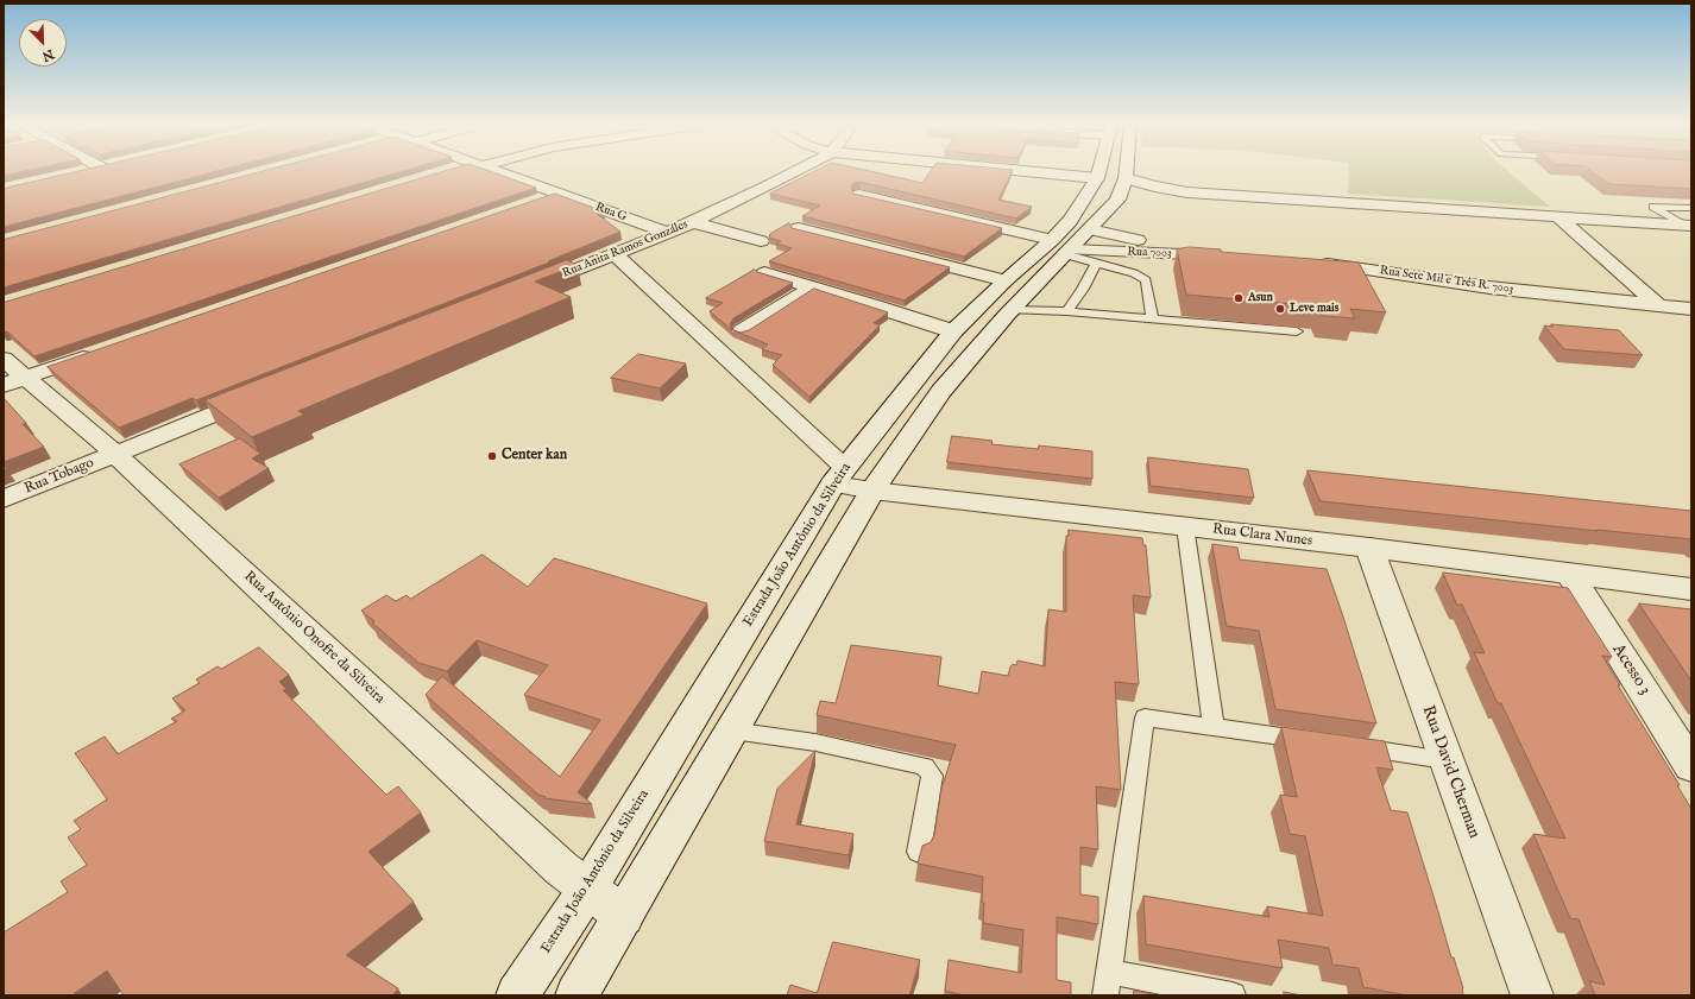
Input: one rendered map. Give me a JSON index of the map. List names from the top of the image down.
{
  "streets": {
    "street": [
      "Rua G",
      "Rua Anita Ramos Gonzáles",
      "Rua 7003",
      "Rua Sete Mil e Três R. 7003",
      "Rua Tobago",
      "Rua Clara Nunes",
      "Estrada João Antônio da Silveira",
      "Rua Antônio Onofre da Silveira",
      "Acesso 3",
      "Rua David Cherman"
    ]
  },
  "crossings": [
    ["Rua G", "Rua Anita Ramos Gonzáles"],
    ["Rua 7003", "Estrada João Antônio da Silveira"],
    ["Rua Tobago", "Rua Antônio Onofre da Silveira"],
    ["Rua Clara Nunes", "Estrada João Antônio da Silveira"],
    ["Rua Clara Nunes", "Acesso 3"],
    ["Rua Clara Nunes", "Rua David Cherman"],
    ["Estrada João Antônio da Silveira", "Rua Antônio Onofre da Silveira"]
  ],
  "places": ["Asun", "Leve mais", "Center kan"],
  "north": "bottom right"
}
